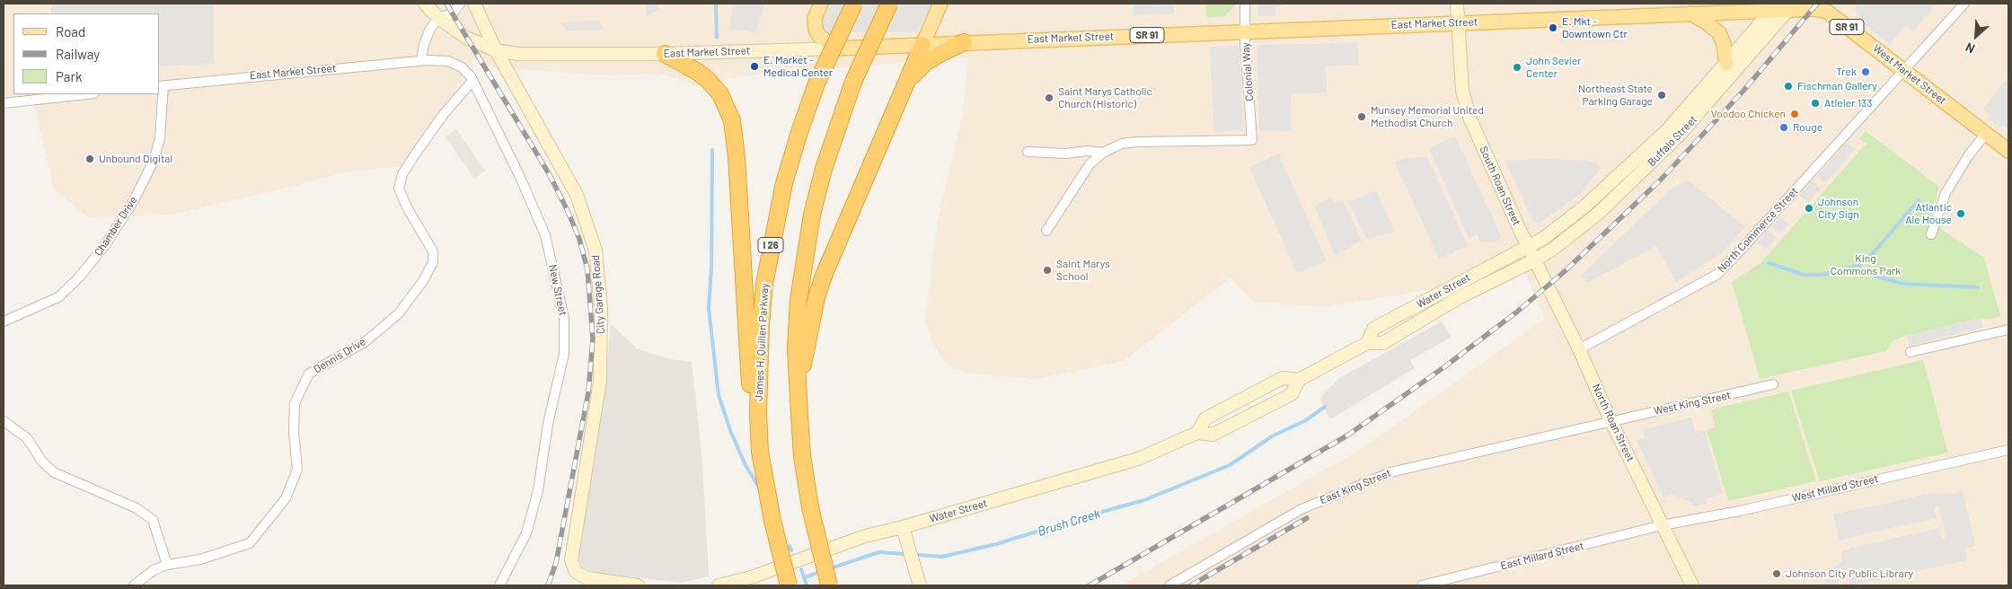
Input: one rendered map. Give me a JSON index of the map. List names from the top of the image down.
{
  "streets": {
    "highway": ["I 26", "James H. Quillen Parkway"],
    "main road": ["East Market Street", "SR 91", "West Market Street"],
    "street": [
      "Colonial Way",
      "Buffalo Street",
      "South Roan Street",
      "Chamber Drive",
      "North Commerce Street",
      "New Street",
      "Water Street",
      "City Garage Road",
      "Dennis Drive",
      "West King Street",
      "North Roan Street",
      "East King Street",
      "West Millard Street",
      "East Millard Street"
    ]
  },
  "crossings": [
    ["East Market Street", "SR 91"],
    ["East Market Street", "Colonial Way"],
    ["East Market Street", "West Market Street"],
    ["East Market Street", "Buffalo Street"],
    ["East Market Street", "South Roan Street"],
    ["East Market Street", "Chamber Drive"],
    ["East Market Street", "New Street"],
    ["East Market Street", "City Garage Road"],
    ["SR 91", "City Garage Road"],
    ["West Market Street", "Buffalo Street"],
    ["West Market Street", "North Commerce Street"],
    ["Buffalo Street", "South Roan Street"],
    ["Buffalo Street", "Water Street"],
    ["Buffalo Street", "North Roan Street"],
    ["South Roan Street", "Water Street"],
    ["South Roan Street", "North Roan Street"],
    ["North Commerce Street", "North Roan Street"],
    ["New Street", "Dennis Drive"],
    ["Water Street", "North Roan Street"],
    ["West King Street", "North Roan Street"],
    ["West King Street", "East King Street"],
    ["North Roan Street", "East King Street"],
    ["North Roan Street", "West Millard Street"],
    ["North Roan Street", "East Millard Street"],
    ["West Millard Street", "East Millard Street"]
  ],
  "water": ["Brush Creek"],
  "parks": ["King Commons Park"],
  "places": [
    "E. Mkt - Downtown Ctr",
    "E. Market - Medical Center",
    "John Sevier Center",
    "Trek",
    "Fischman Gallery",
    "Northeast State Parking Garage",
    "Saint Marys Catholic Church (Historic)",
    "Atleier 133",
    "Voodoo Chicken",
    "Munsey Memorial United Methodist Church",
    "Rouge",
    "Unbound Digital",
    "Johnson City Sign",
    "Atlantic Ale House",
    "Saint Marys School",
    "Johnson City Public Library"
  ],
  "legend": ["Road", "Railway", "Park"],
  "north": "bottom left"
}
